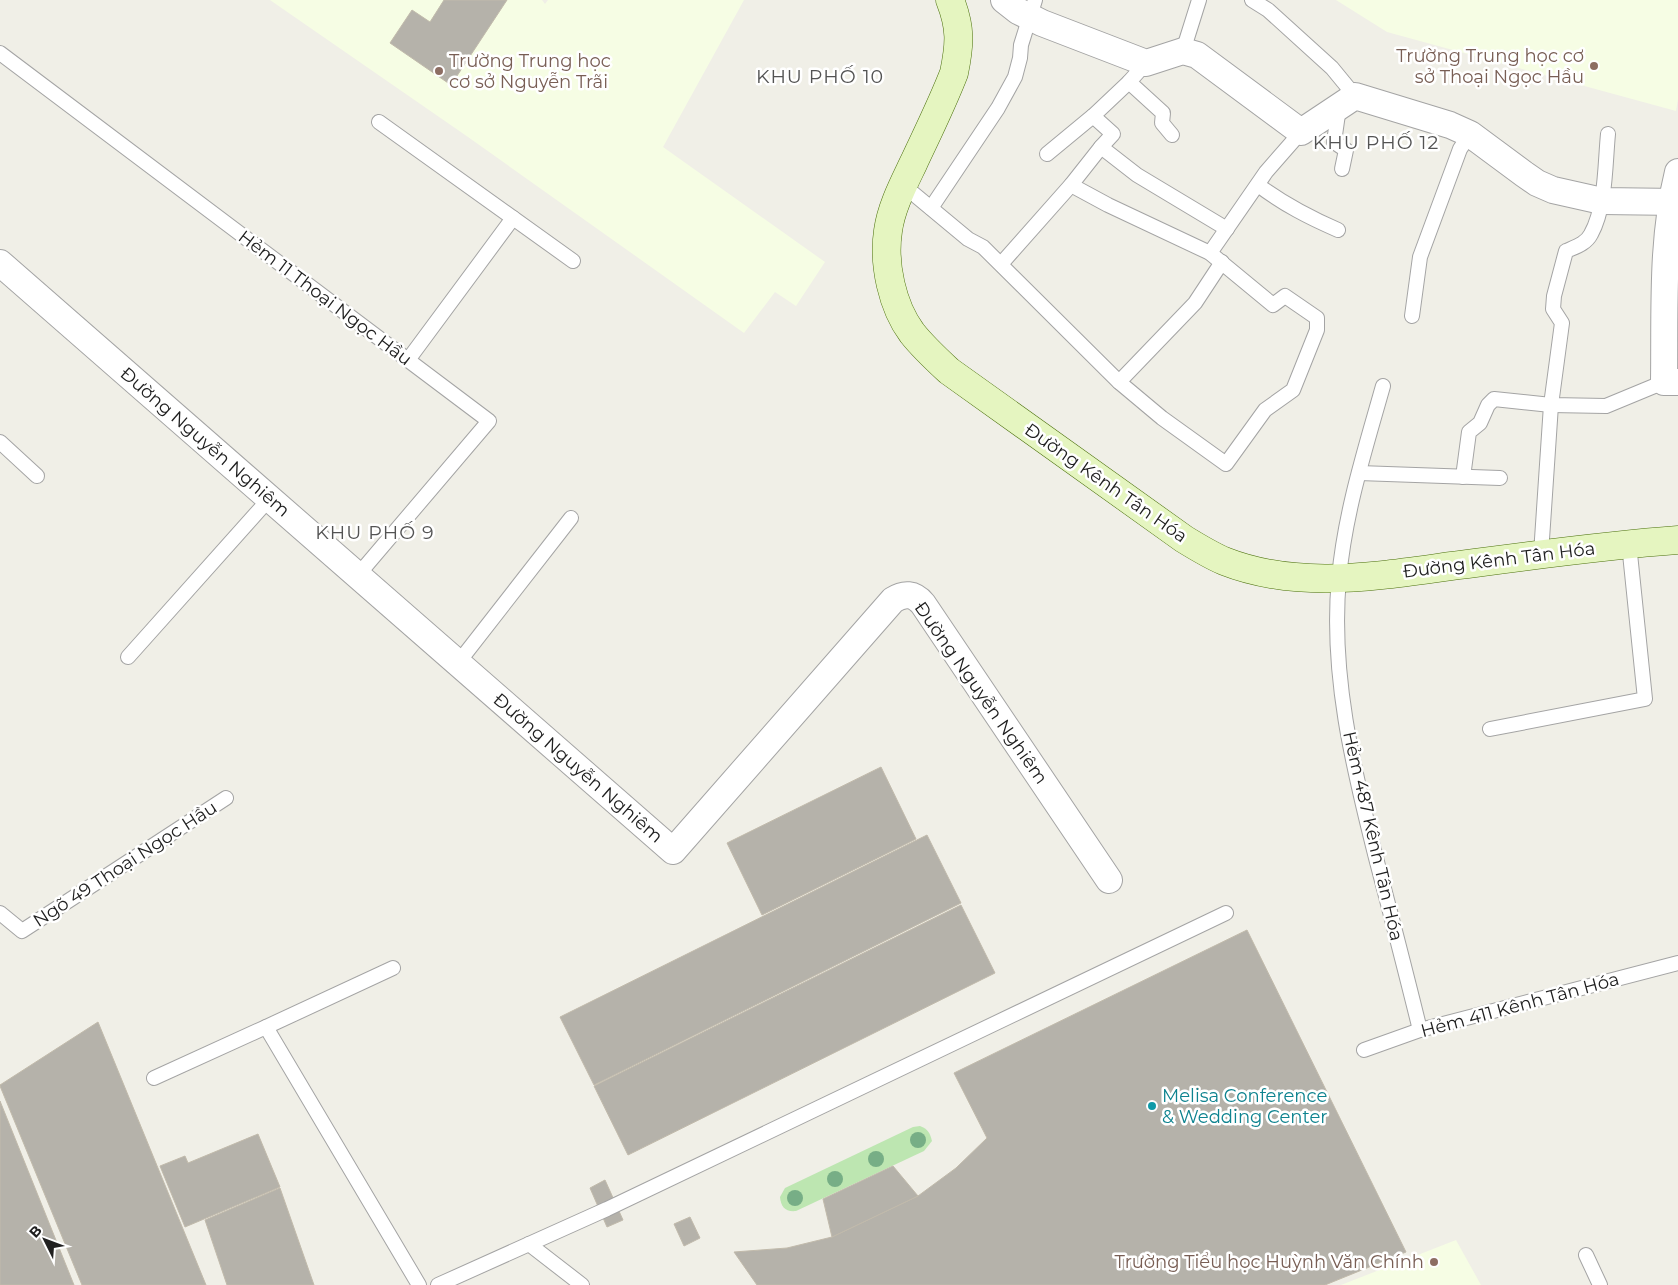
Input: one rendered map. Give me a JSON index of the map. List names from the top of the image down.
{
  "streets": {
    "street": ["Đường Nguyễn Nghiêm", "Đường Kênh Tân Hóa"],
    "lane": [
      "Hẻm 11 Thoại Ngọc Hầu",
      "Hẻm 487 Kênh Tân Hóa",
      "Ngõ 49 Thoại Ngọc Hầu",
      "Hẻm 411 Kênh Tân Hóa"
    ]
  },
  "crossings": [
    ["Hẻm 11 Thoại Ngọc Hầu", "Đường Nguyễn Nghiêm"],
    ["Đường Kênh Tân Hóa", "Hẻm 487 Kênh Tân Hóa"],
    ["Hẻm 487 Kênh Tân Hóa", "Hẻm 411 Kênh Tân Hóa"]
  ],
  "districts": ["KHU PHỐ 10", "KHU PHỐ 12", "KHU PHỐ 9"],
  "places": [
    "Trường Trung học cơ sở Thoại Ngọc Hầu",
    "Trường Trung học cơ sở Nguyễn Trãi",
    "Melisa Conference & Wedding Center",
    "Trường Tiểu học Huỳnh Văn Chính"
  ],
  "north": "top left"
}
